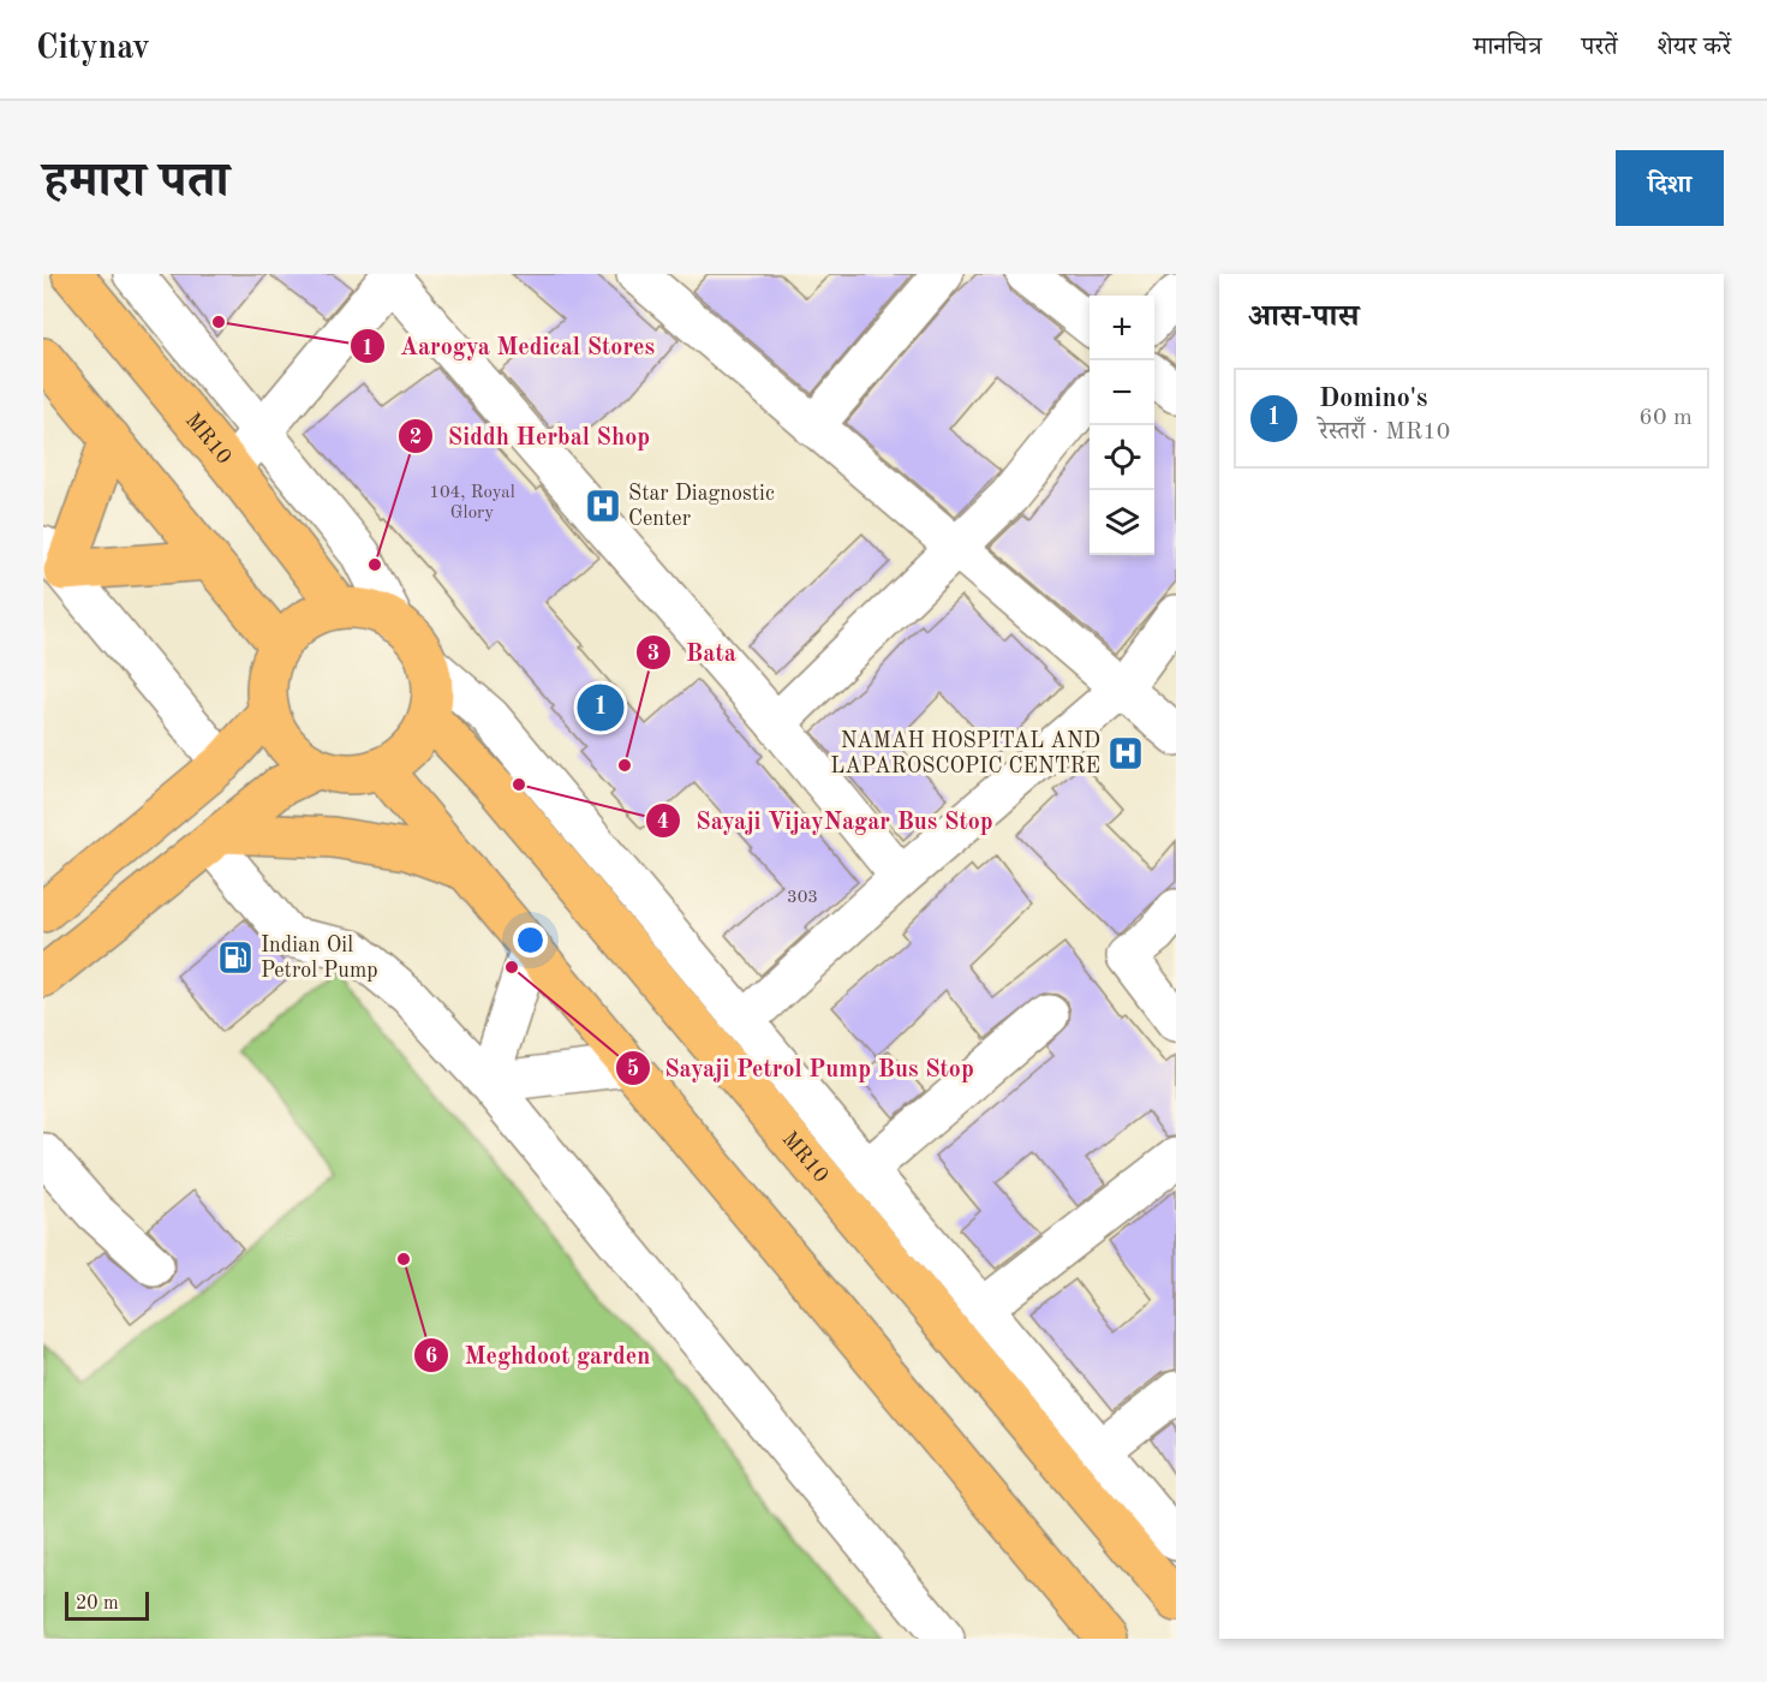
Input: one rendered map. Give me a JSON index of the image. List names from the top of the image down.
{
  "streets": {
    "main road": ["MR10"]
  },
  "places": {
    "other": [
      "Aarogya Medical Stores",
      "Siddh Herbal Shop",
      "Bata",
      "Sayaji VijayNagar Bus Stop",
      "Sayaji Petrol Pump Bus Stop",
      "Meghdoot garden"
    ],
    "hospital": ["Star Diagnostic Center", "NAMAH HOSPITAL AND LAPAROSCOPIC CENTRE"],
    "fuel station": ["Indian Oil Petrol Pump"]
  },
  "house_numbers": ["104, Royal Glory", "303"],
  "scale_bar": "20 m",
  "page": {
    "header": "Citynav",
    "nav": ["मानचित्र", "परतें", "शेयर करें"],
    "title": "हमारा पता",
    "buttons": "दिशा",
    "heading": "आस-पास",
    "map_buttons": ["+", "−"],
    "list": [
      {
        "mark": "1",
        "name": "Domino's",
        "note": "रेस्तराँ · MR10",
        "value": "60 m"
      }
    ],
    "pins": "1",
    "scale": "20 m"
  }
}
